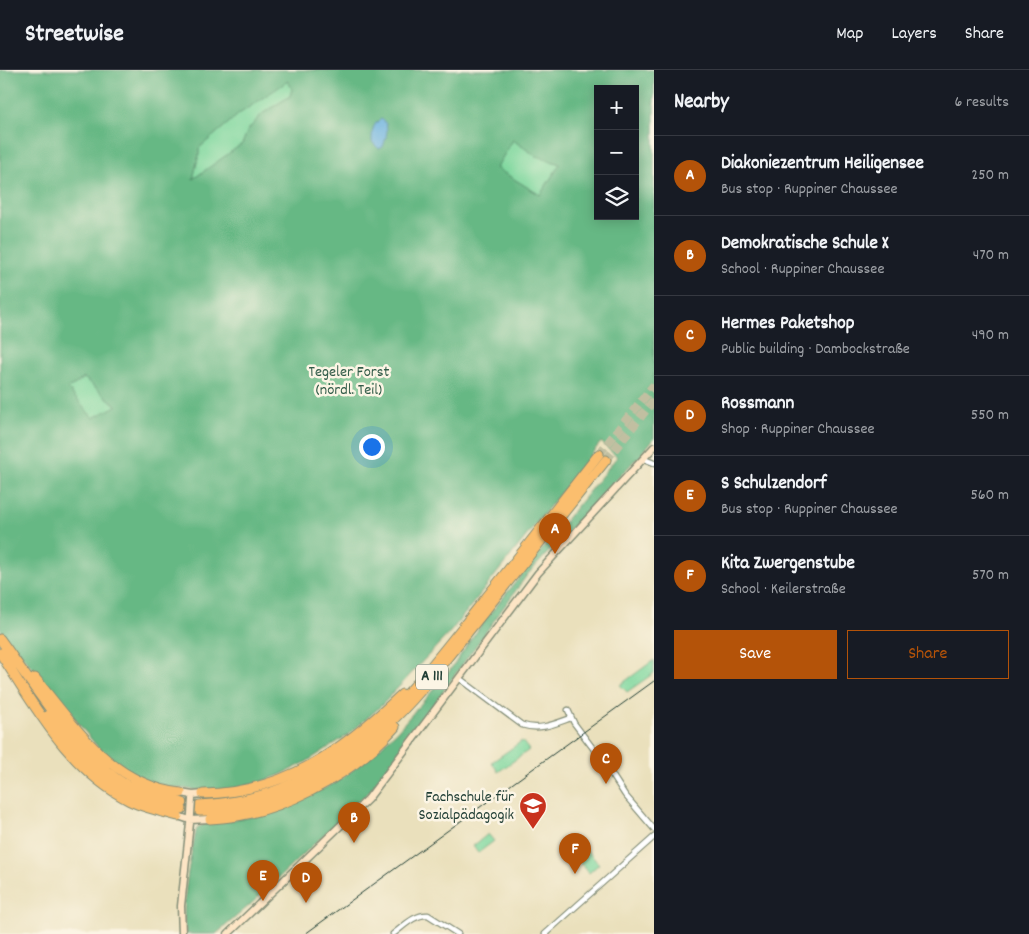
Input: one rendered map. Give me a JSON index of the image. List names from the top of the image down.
{
  "streets": {
    "highway": ["A 111"]
  },
  "parks": ["Tegeler Forst (nördl. Teil)"],
  "places": {
    "school or university": ["Fachschule für Sozialpädagogik"]
  },
  "page": {
    "header": "Streetwise",
    "nav": ["Map", "Layers", "Share"],
    "heading": ["Nearby", "6 results"],
    "map_buttons": ["+", "−"],
    "list": [
      {
        "mark": "A",
        "name": "Diakoniezentrum Heiligensee",
        "note": "Bus stop · Ruppiner Chaussee",
        "value": "250 m"
      },
      {
        "mark": "B",
        "name": "Demokratische Schule X",
        "note": "School · Ruppiner Chaussee",
        "value": "470 m"
      },
      {
        "mark": "C",
        "name": "Hermes Paketshop",
        "note": "Public building · Dambockstraße",
        "value": "490 m"
      },
      {
        "mark": "D",
        "name": "Rossmann",
        "note": "Shop · Ruppiner Chaussee",
        "value": "550 m"
      },
      {
        "mark": "E",
        "name": "S Schulzendorf",
        "note": "Bus stop · Ruppiner Chaussee",
        "value": "560 m"
      },
      {
        "mark": "F",
        "name": "Kita Zwergenstube",
        "note": "School · Keilerstraße",
        "value": "570 m"
      }
    ],
    "pins": [
      "A",
      "C",
      "B",
      "F",
      "E",
      "D"
    ],
    "buttons": ["Save", "Share"]
  }
}
